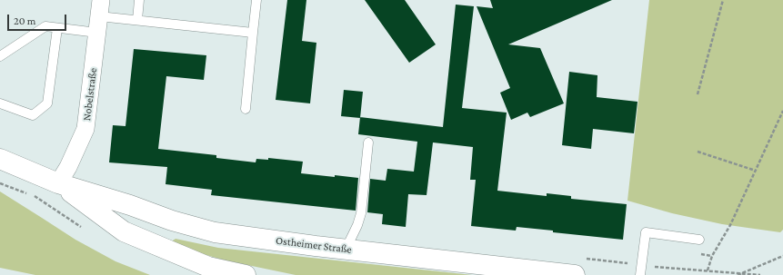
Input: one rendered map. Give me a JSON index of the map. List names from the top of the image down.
{
  "streets": {
    "main road": ["Ostheimer Straße"],
    "street": ["Nobelstraße"]
  },
  "crossings": [
    ["Nobelstraße", "Ostheimer Straße"]
  ],
  "scale_bar": "20 m"
}
